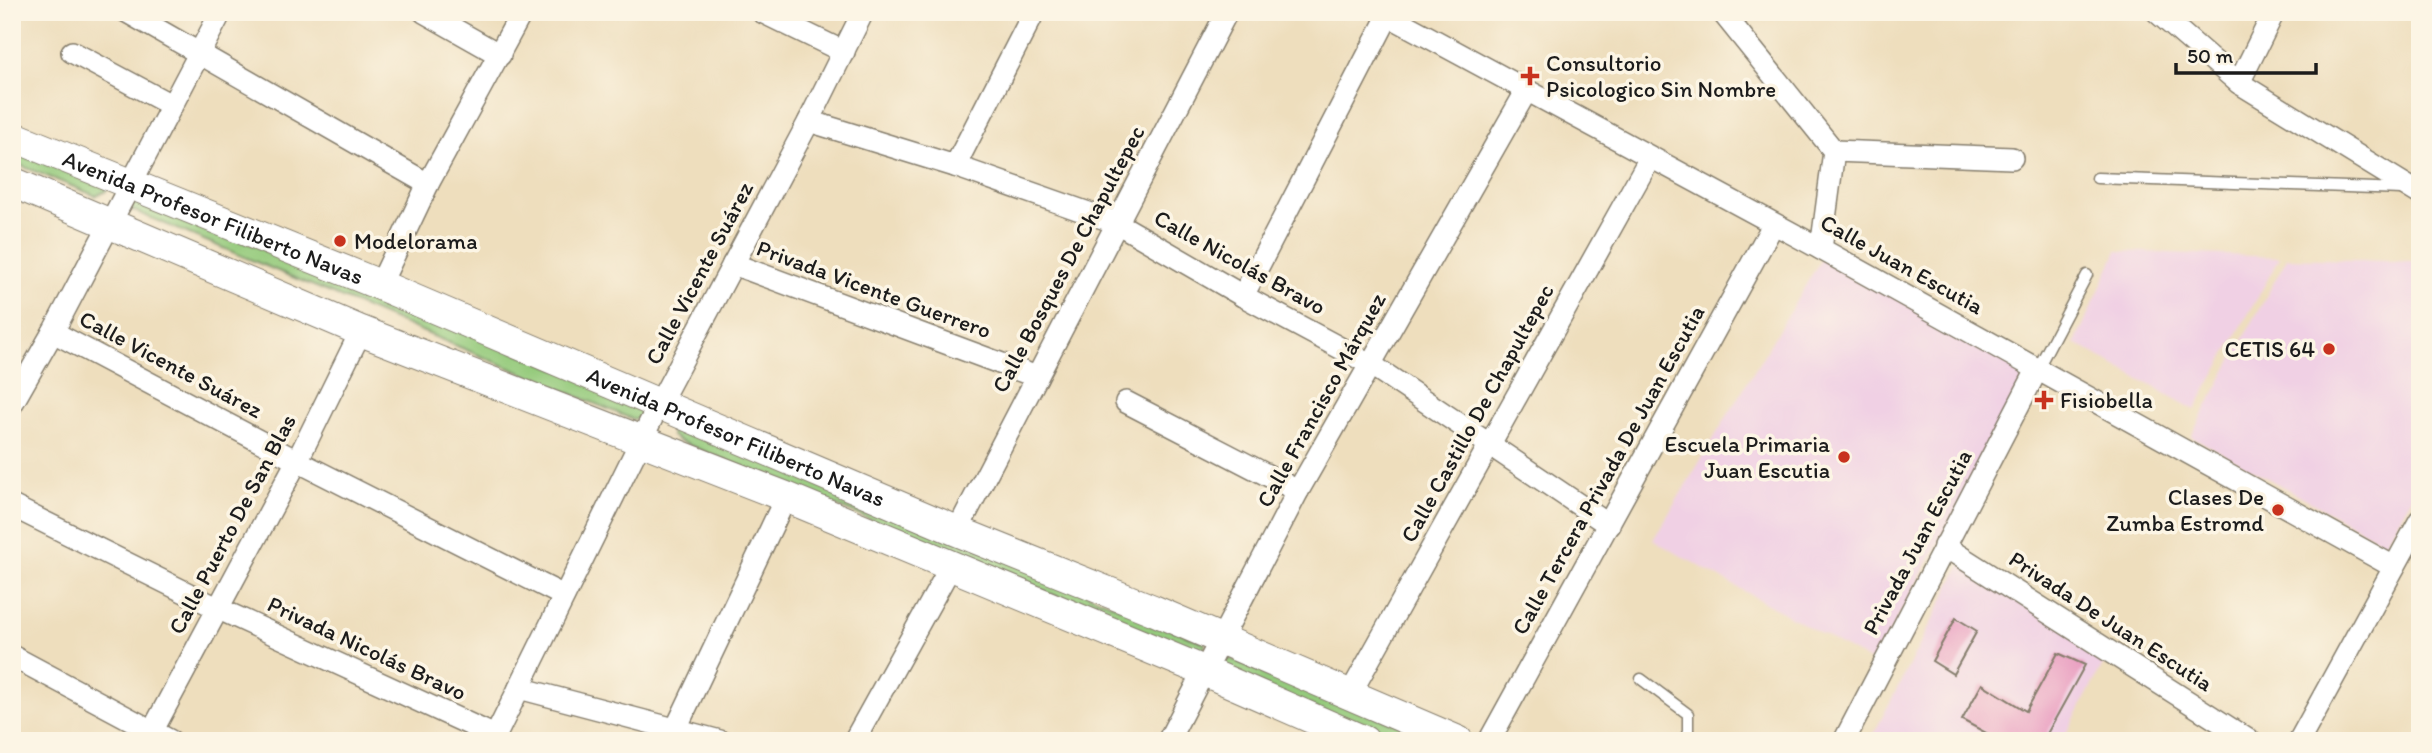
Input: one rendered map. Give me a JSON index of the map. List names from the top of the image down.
{
  "streets": {
    "main road": ["Avenida Profesor Filiberto Navas"],
    "street": [
      "Calle Bosques De Chapultepec",
      "Calle Nicolás Bravo",
      "Calle Juan Escutia",
      "Calle Vicente Suárez",
      "Privada Vicente Guerrero",
      "Calle Francisco Márquez",
      "Calle Castillo De Chapultepec",
      "Calle Tercera Privada De Juan Escutia",
      "Calle Puerto De San Blas",
      "Privada Juan Escutia",
      "Privada De Juan Escutia",
      "Privada Nicolás Bravo"
    ]
  },
  "crossings": [
    ["Avenida Profesor Filiberto Navas", "Calle Bosques De Chapultepec"],
    ["Avenida Profesor Filiberto Navas", "Calle Vicente Suárez"],
    ["Avenida Profesor Filiberto Navas", "Calle Francisco Márquez"],
    ["Avenida Profesor Filiberto Navas", "Calle Castillo De Chapultepec"],
    ["Avenida Profesor Filiberto Navas", "Calle Puerto De San Blas"],
    ["Calle Bosques De Chapultepec", "Calle Nicolás Bravo"],
    ["Calle Bosques De Chapultepec", "Privada Vicente Guerrero"],
    ["Calle Nicolás Bravo", "Calle Vicente Suárez"],
    ["Calle Nicolás Bravo", "Calle Francisco Márquez"],
    ["Calle Nicolás Bravo", "Calle Castillo De Chapultepec"],
    ["Calle Nicolás Bravo", "Calle Tercera Privada De Juan Escutia"],
    ["Calle Juan Escutia", "Calle Francisco Márquez"],
    ["Calle Juan Escutia", "Calle Castillo De Chapultepec"],
    ["Calle Juan Escutia", "Calle Tercera Privada De Juan Escutia"],
    ["Calle Juan Escutia", "Privada Juan Escutia"],
    ["Calle Vicente Suárez", "Privada Vicente Guerrero"],
    ["Calle Vicente Suárez", "Calle Puerto De San Blas"],
    ["Calle Vicente Suárez", "Privada Nicolás Bravo"],
    ["Calle Puerto De San Blas", "Privada Nicolás Bravo"],
    ["Privada Juan Escutia", "Privada De Juan Escutia"]
  ],
  "places": {
    "health": ["Consultorio Psicologico Sin Nombre", "Fisiobella"],
    "other": [
      "Modelorama",
      "CETIS 64",
      "Escuela Primaria Juan Escutia",
      "Clases De Zumba Estromd"
    ]
  },
  "scale_bar": "50 m"
}
